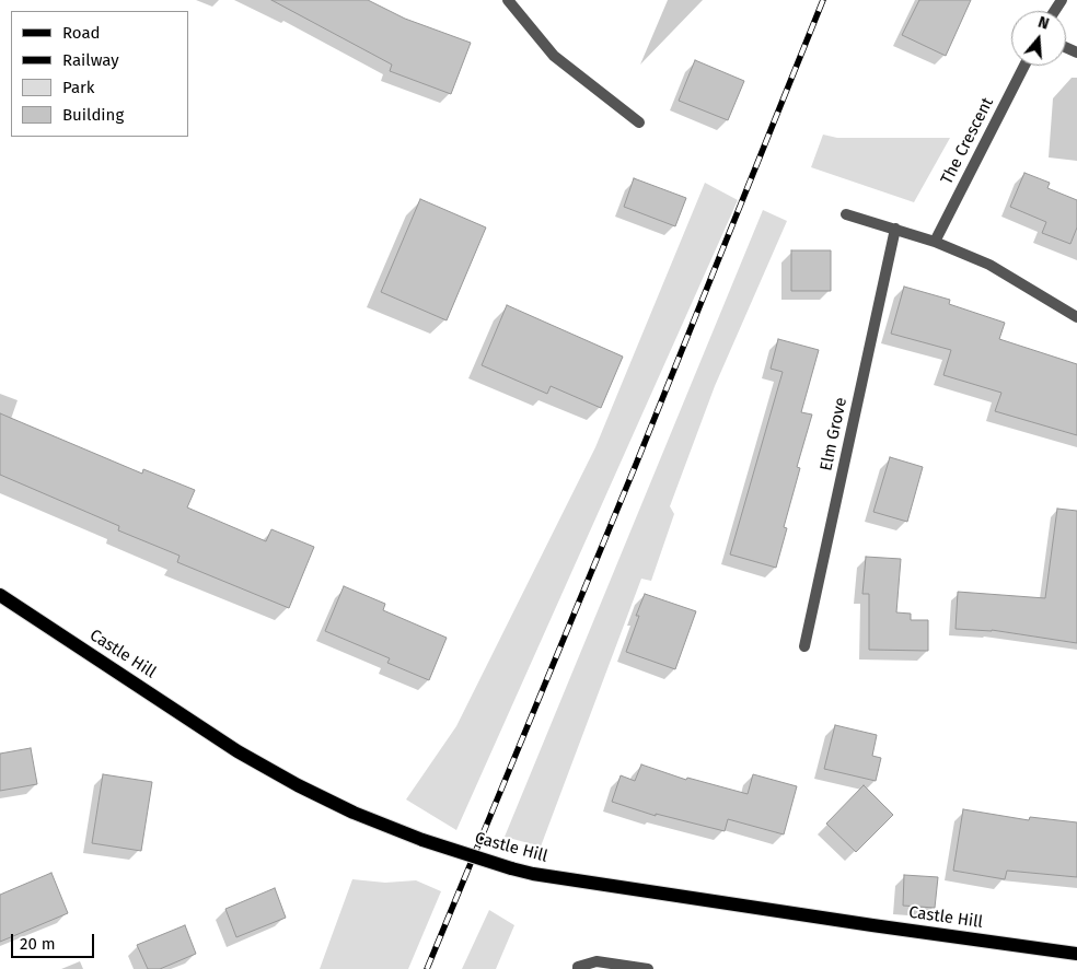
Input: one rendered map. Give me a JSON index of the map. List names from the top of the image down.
{
  "streets": {
    "main road": ["Castle Hill"],
    "street": ["The Crescent", "Elm Grove"]
  },
  "legend": [
    "Road",
    "Railway",
    "Park",
    "Building"
  ],
  "scale_bar": "20 m",
  "north": "top"
}
